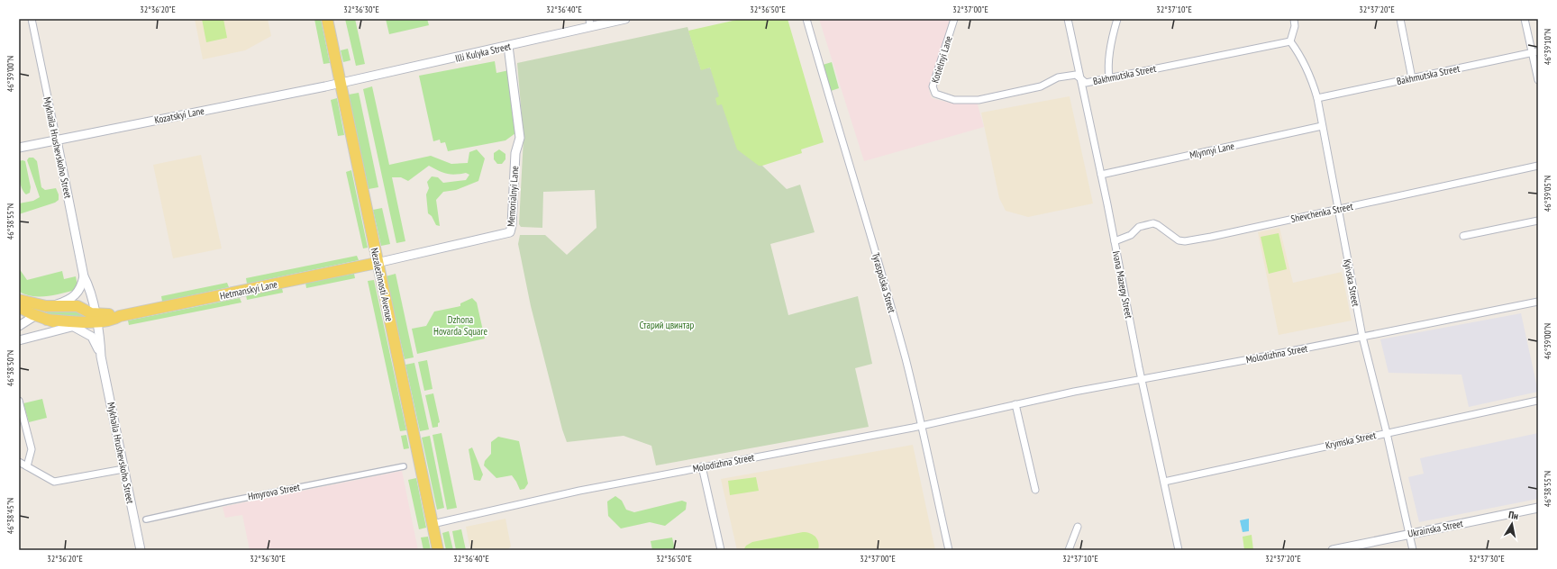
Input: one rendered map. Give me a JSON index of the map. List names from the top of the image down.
{
  "streets": {
    "main road": ["Nezalezhnosti Avenue", "Hetmanskyi Lane"],
    "street": [
      "Illi Kulyka Street",
      "Kotielnyi Lane",
      "Bakhmutska Street",
      "Kozatskyi Lane",
      "Mykhaila Hrushevskoho Street",
      "Mlynnyi Lane",
      "Memorialnyi Lane",
      "Shevchenka Street",
      "Tyraspolska Street",
      "Kyivska Street",
      "Ivana Mazepy Street",
      "Molodizhna Street",
      "Krymska Street",
      "Hmyrova Street",
      "Ukrainska Street"
    ]
  },
  "crossings": [
    ["Illi Kulyka Street", "Kozatskyi Lane"],
    ["Illi Kulyka Street", "Memorialnyi Lane"],
    ["Illi Kulyka Street", "Nezalezhnosti Avenue"],
    ["Kotielnyi Lane", "Bakhmutska Street"],
    ["Bakhmutska Street", "Kyivska Street"],
    ["Bakhmutska Street", "Ivana Mazepy Street"],
    ["Kozatskyi Lane", "Mykhaila Hrushevskoho Street"],
    ["Kozatskyi Lane", "Nezalezhnosti Avenue"],
    ["Mykhaila Hrushevskoho Street", "Hetmanskyi Lane"],
    ["Mlynnyi Lane", "Kyivska Street"],
    ["Mlynnyi Lane", "Ivana Mazepy Street"],
    ["Memorialnyi Lane", "Nezalezhnosti Avenue"],
    ["Memorialnyi Lane", "Hetmanskyi Lane"],
    ["Shevchenka Street", "Kyivska Street"],
    ["Shevchenka Street", "Ivana Mazepy Street"],
    ["Tyraspolska Street", "Molodizhna Street"],
    ["Kyivska Street", "Molodizhna Street"],
    ["Kyivska Street", "Krymska Street"],
    ["Kyivska Street", "Ukrainska Street"],
    ["Nezalezhnosti Avenue", "Hetmanskyi Lane"],
    ["Nezalezhnosti Avenue", "Molodizhna Street"],
    ["Ivana Mazepy Street", "Molodizhna Street"],
    ["Ivana Mazepy Street", "Krymska Street"]
  ],
  "parks": ["Dzhona Hovarda Square", "Старий цвинтар"],
  "north": "top",
  "coordinates": [
    "32°36'20\"E",
    "32°36'30\"E",
    "32°36'40\"E",
    "32°36'50\"E",
    "32°37'00\"E",
    "32°37'10\"E",
    "32°37'20\"E",
    "46°39'10\"N",
    "46°39'00\"N",
    "46°39'05\"N",
    "46°38'55\"N",
    "46°38'50\"N",
    "46°38'45\"N",
    "32°37'30\"E"
  ]
}
